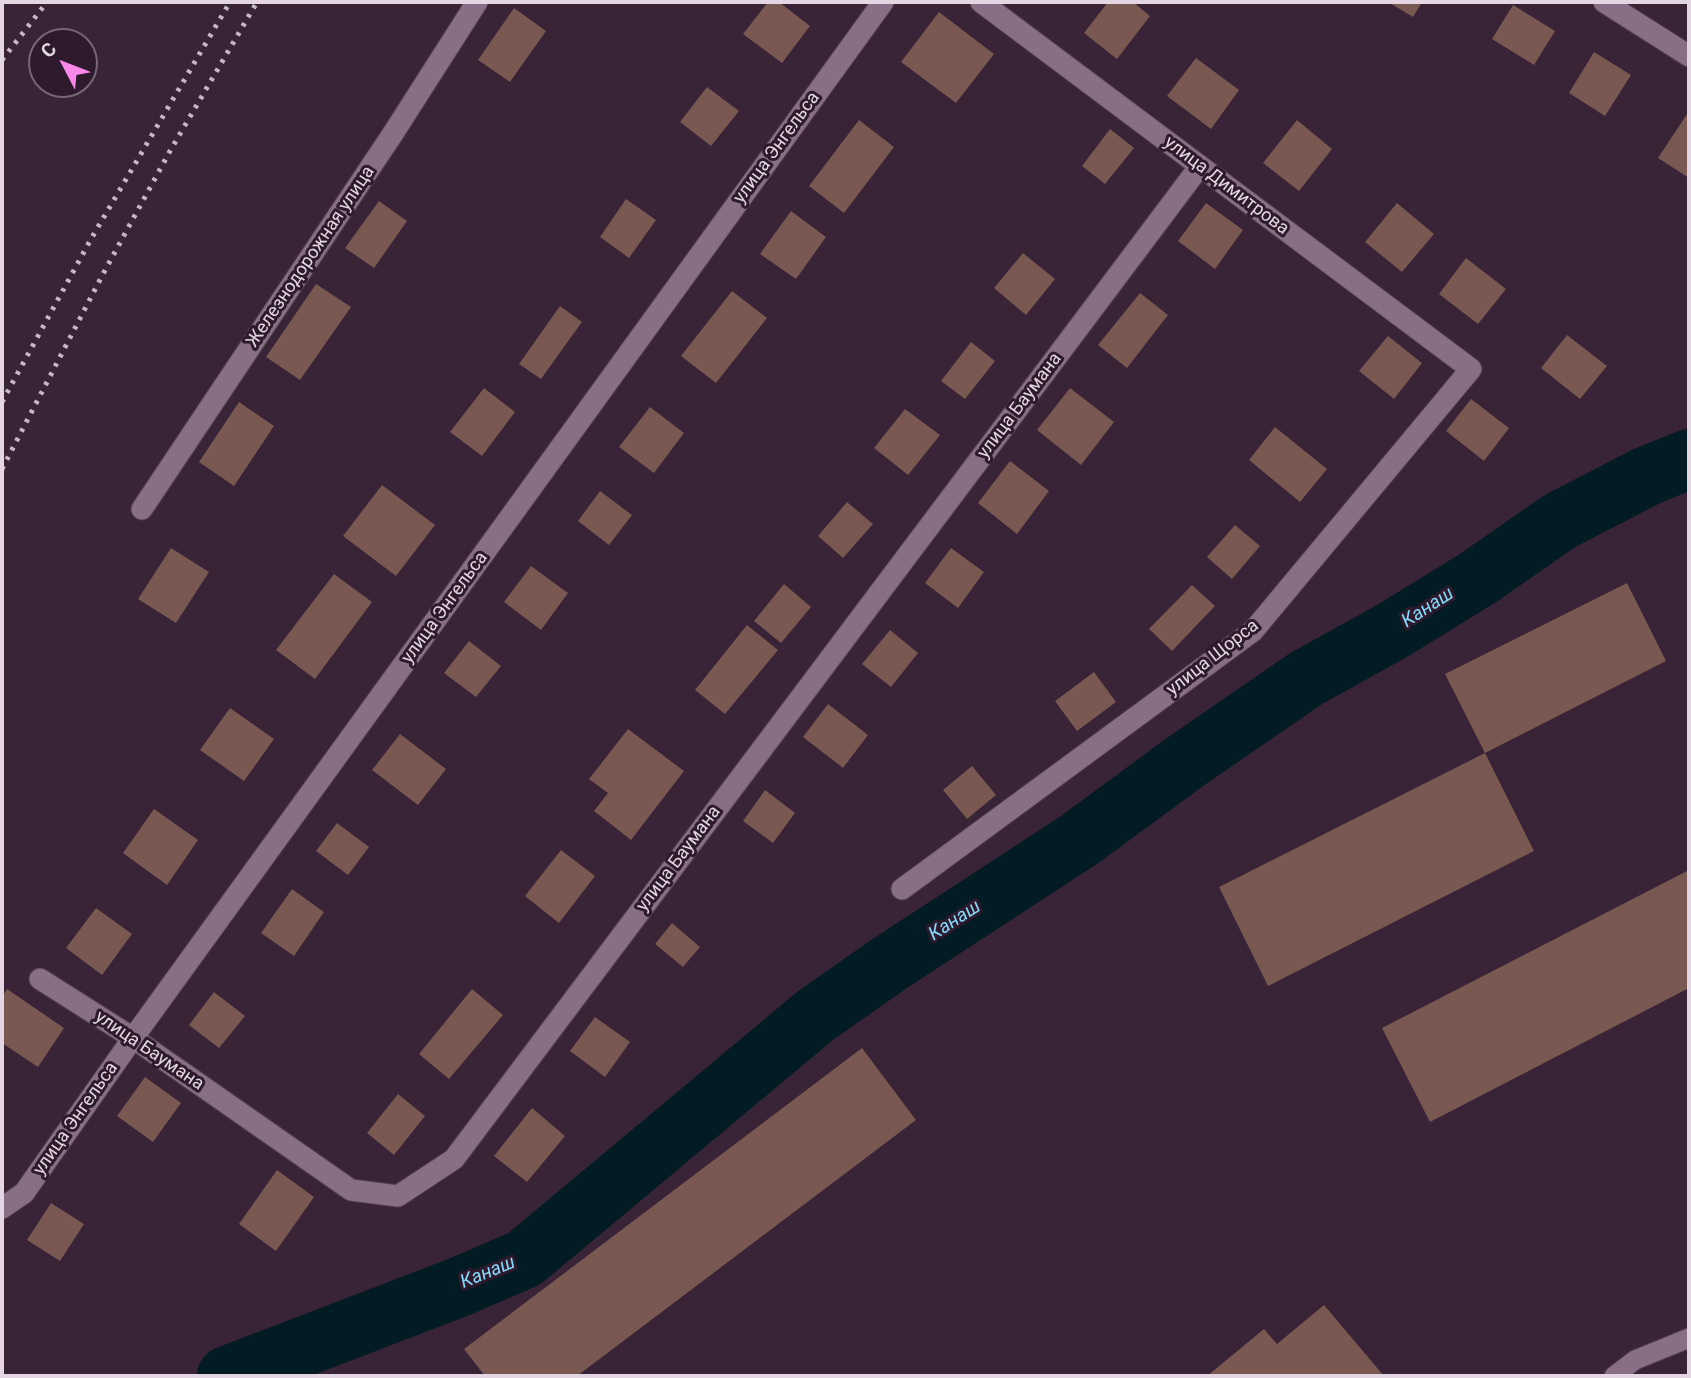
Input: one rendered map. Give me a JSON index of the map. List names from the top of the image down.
{
  "streets": {
    "street": [
      "улица Энгельса",
      "улица Димитрова",
      "Железнодорожная улица",
      "улица Баумана",
      "улица Щорса"
    ]
  },
  "crossings": [
    ["улица Энгельса", "улица Баумана"],
    ["улица Димитрова", "улица Баумана"],
    ["улица Димитрова", "улица Щорса"]
  ],
  "water": ["Канаш"],
  "north": "top left"
}
